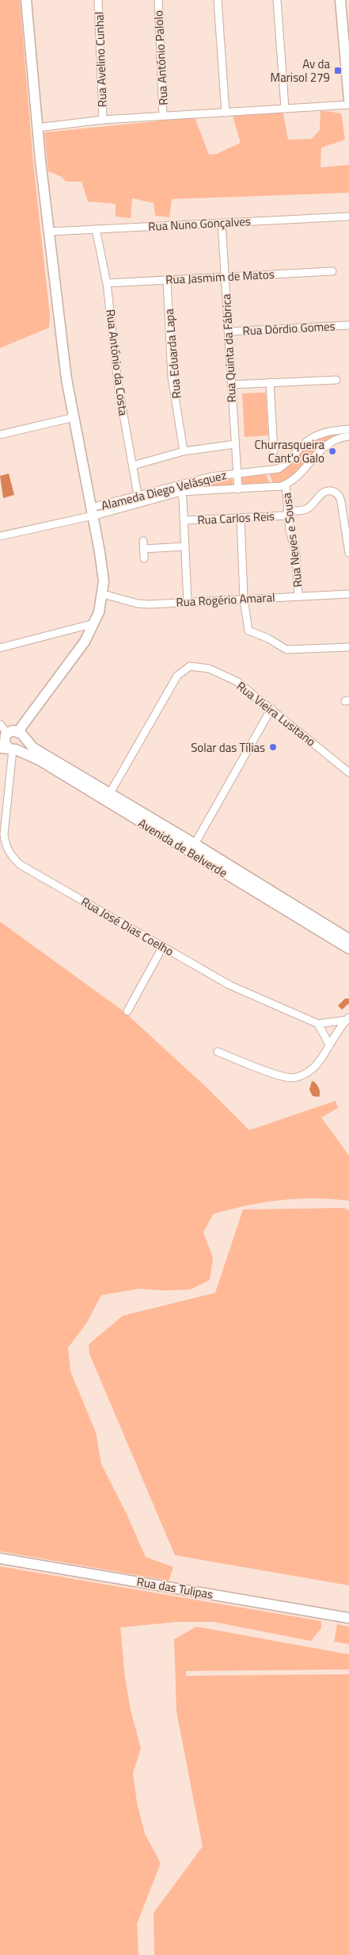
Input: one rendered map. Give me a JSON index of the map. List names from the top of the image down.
{
  "streets": {
    "street": [
      "Rua António Palolo",
      "Rua Avelino Cunhal",
      "Rua Nuno Gonçalves",
      "Rua Jasmim de Matos",
      "Rua Dórdio Gomes",
      "Rua Quinta da Fábrica",
      "Rua Eduarda Lapa",
      "Rua António da Costa",
      "Alameda Diego Velásquez",
      "Rua Carlos Reis",
      "Rua Neves e Sousa",
      "Rua Rogério Amaral",
      "Rua Vieira Lusitano",
      "Avenida de Belverde",
      "Rua José Dias Coelho",
      "Rua das Tulipas"
    ]
  },
  "crossings": [
    ["Rua Nuno Gonçalves", "Rua Quinta da Fábrica"],
    ["Rua Nuno Gonçalves", "Rua António da Costa"],
    ["Rua Jasmim de Matos", "Rua Quinta da Fábrica"],
    ["Rua Jasmim de Matos", "Rua Eduarda Lapa"],
    ["Rua Jasmim de Matos", "Rua António da Costa"],
    ["Rua Dórdio Gomes", "Rua Quinta da Fábrica"],
    ["Rua Quinta da Fábrica", "Alameda Diego Velásquez"],
    ["Rua António da Costa", "Alameda Diego Velásquez"],
    ["Alameda Diego Velásquez", "Rua Neves e Sousa"],
    ["Rua Carlos Reis", "Rua Neves e Sousa"],
    ["Rua Neves e Sousa", "Rua Rogério Amaral"],
    ["Rua Vieira Lusitano", "Avenida de Belverde"],
    ["Avenida de Belverde", "Rua José Dias Coelho"]
  ],
  "places": {
    "transit": ["Av da Marisol 279"],
    "other": ["Churrasqueira Cant'o Galo", "Solar das Tílias"]
  }
}
